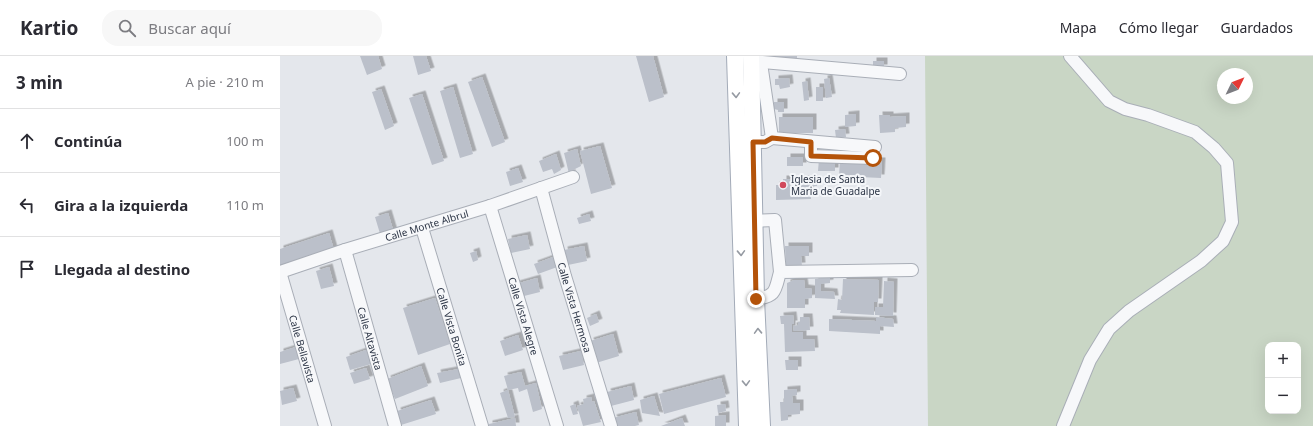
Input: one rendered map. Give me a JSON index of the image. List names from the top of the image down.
{
  "streets": {
    "street": [
      "Calle Monte Albrul",
      "Calle Vista Hermosa",
      "Calle Vista Alegre",
      "Calle Vista Bonita",
      "Calle Altavista",
      "Calle Bellavista"
    ]
  },
  "crossings": [
    ["Calle Monte Albrul", "Calle Vista Hermosa"],
    ["Calle Monte Albrul", "Calle Vista Alegre"],
    ["Calle Monte Albrul", "Calle Vista Bonita"],
    ["Calle Monte Albrul", "Calle Altavista"],
    ["Calle Monte Albrul", "Calle Bellavista"]
  ],
  "places": ["Iglesia de Santa Maria de Guadalpe"],
  "north": "top right",
  "page": {
    "header": "Kartio",
    "search": "Buscar aquí",
    "nav": ["Mapa", "Cómo llegar", "Guardados"],
    "heading": ["3 min", "A pie · 210 m"],
    "list": [
      ["Continúa", "100 m"],
      ["Gira a la izquierda", "110 m"],
      "Llegada al destino"
    ],
    "map_buttons": ["+", "−"]
  }
}
